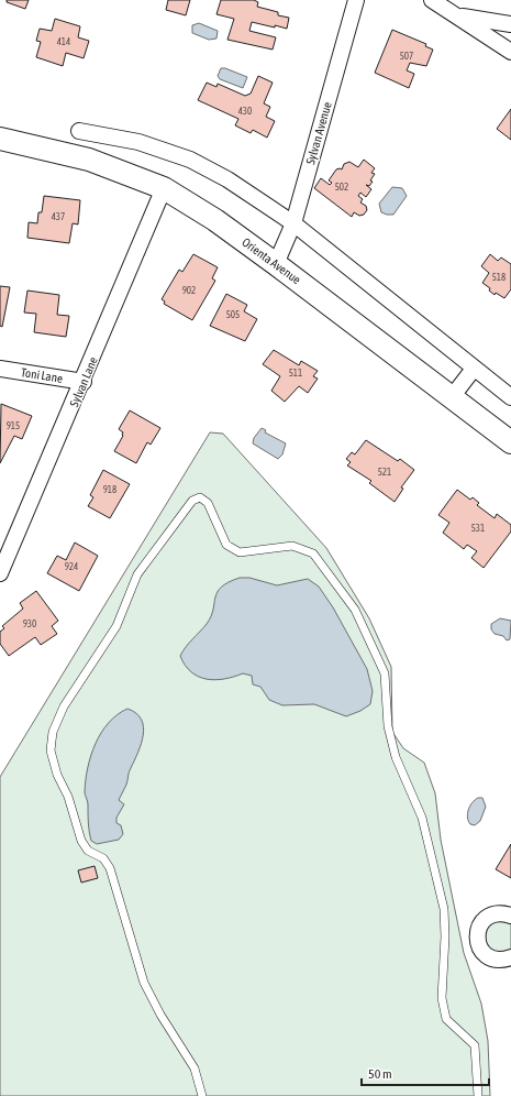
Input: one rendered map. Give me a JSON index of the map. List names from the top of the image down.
{
  "streets": {
    "street": [
      "Sylvan Avenue",
      "Orienta Avenue",
      "Toni Lane",
      "Sylvan Lane"
    ]
  },
  "crossings": [
    ["Sylvan Avenue", "Orienta Avenue"],
    ["Orienta Avenue", "Sylvan Lane"],
    ["Toni Lane", "Sylvan Lane"]
  ],
  "house_numbers": [
    "414",
    "507",
    "430",
    "502",
    "437",
    "518",
    "902",
    "505",
    "511",
    "915",
    "521",
    "918",
    "531",
    "924",
    "930"
  ],
  "scale_bar": "50 m"
}
